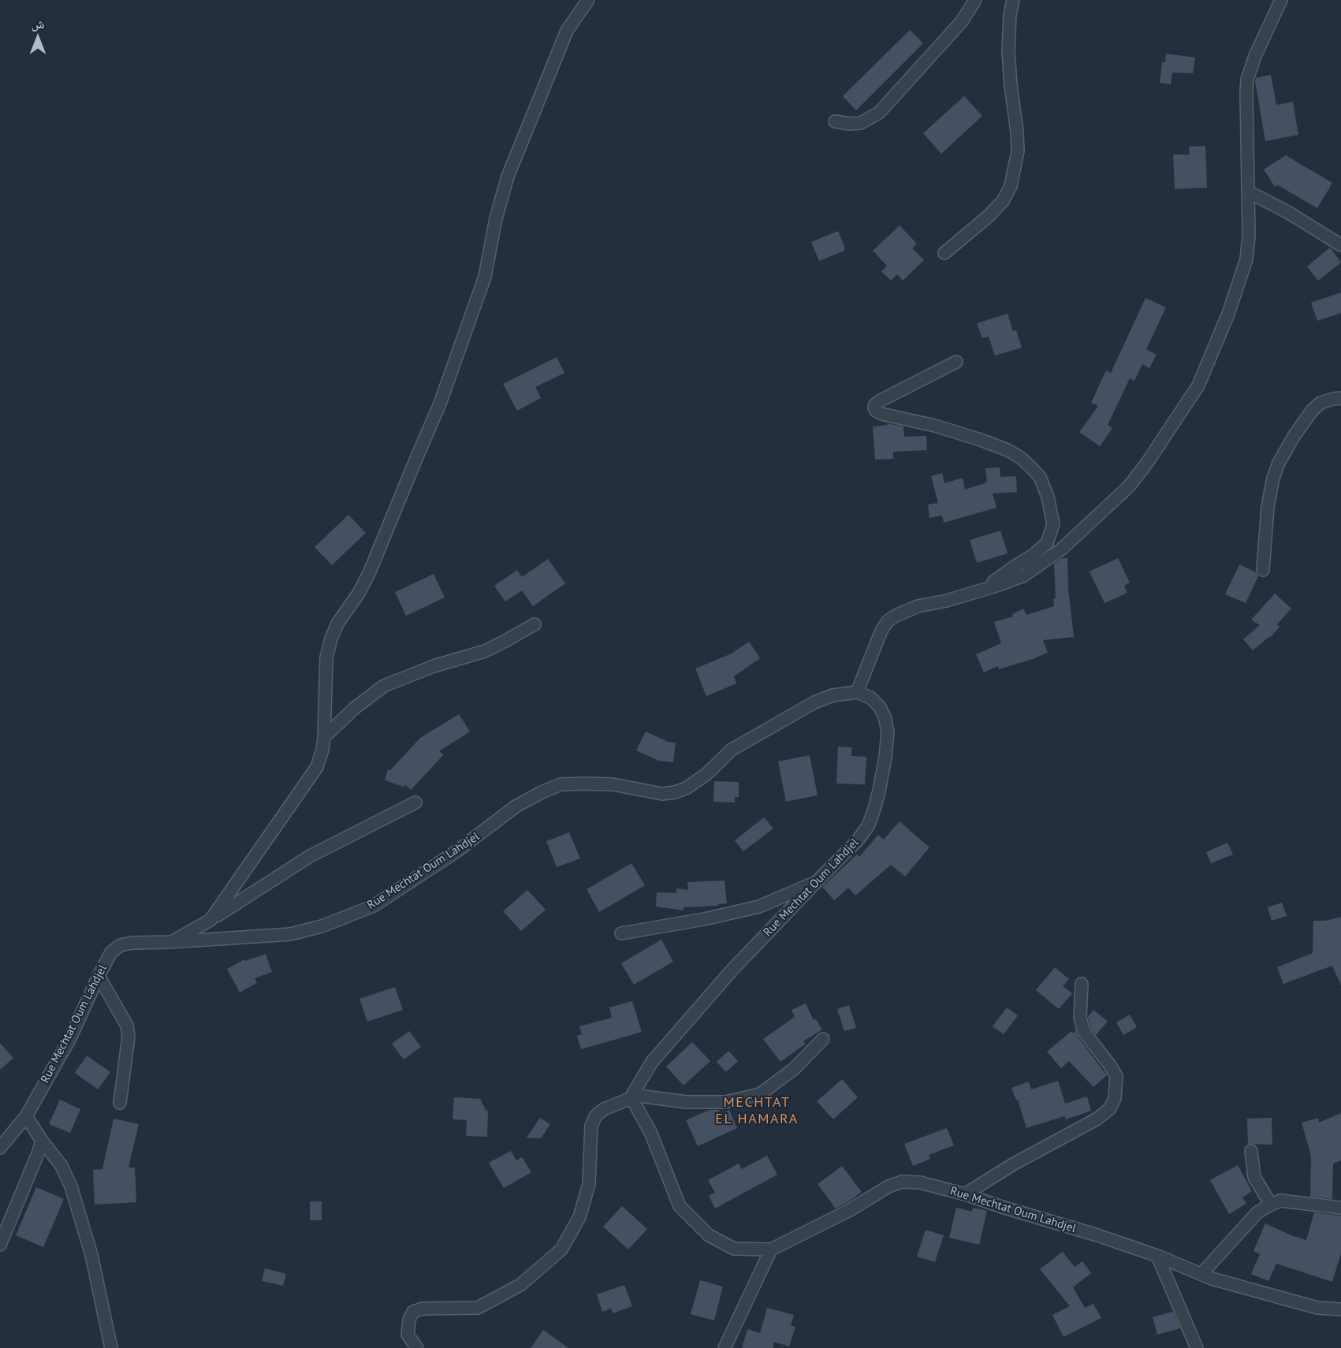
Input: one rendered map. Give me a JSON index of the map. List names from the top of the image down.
{
  "streets": {
    "street": ["Rue Mechtat Oum Lahdjel"]
  },
  "districts": ["MECHTAT EL HAMARA"],
  "north": "top"
}
